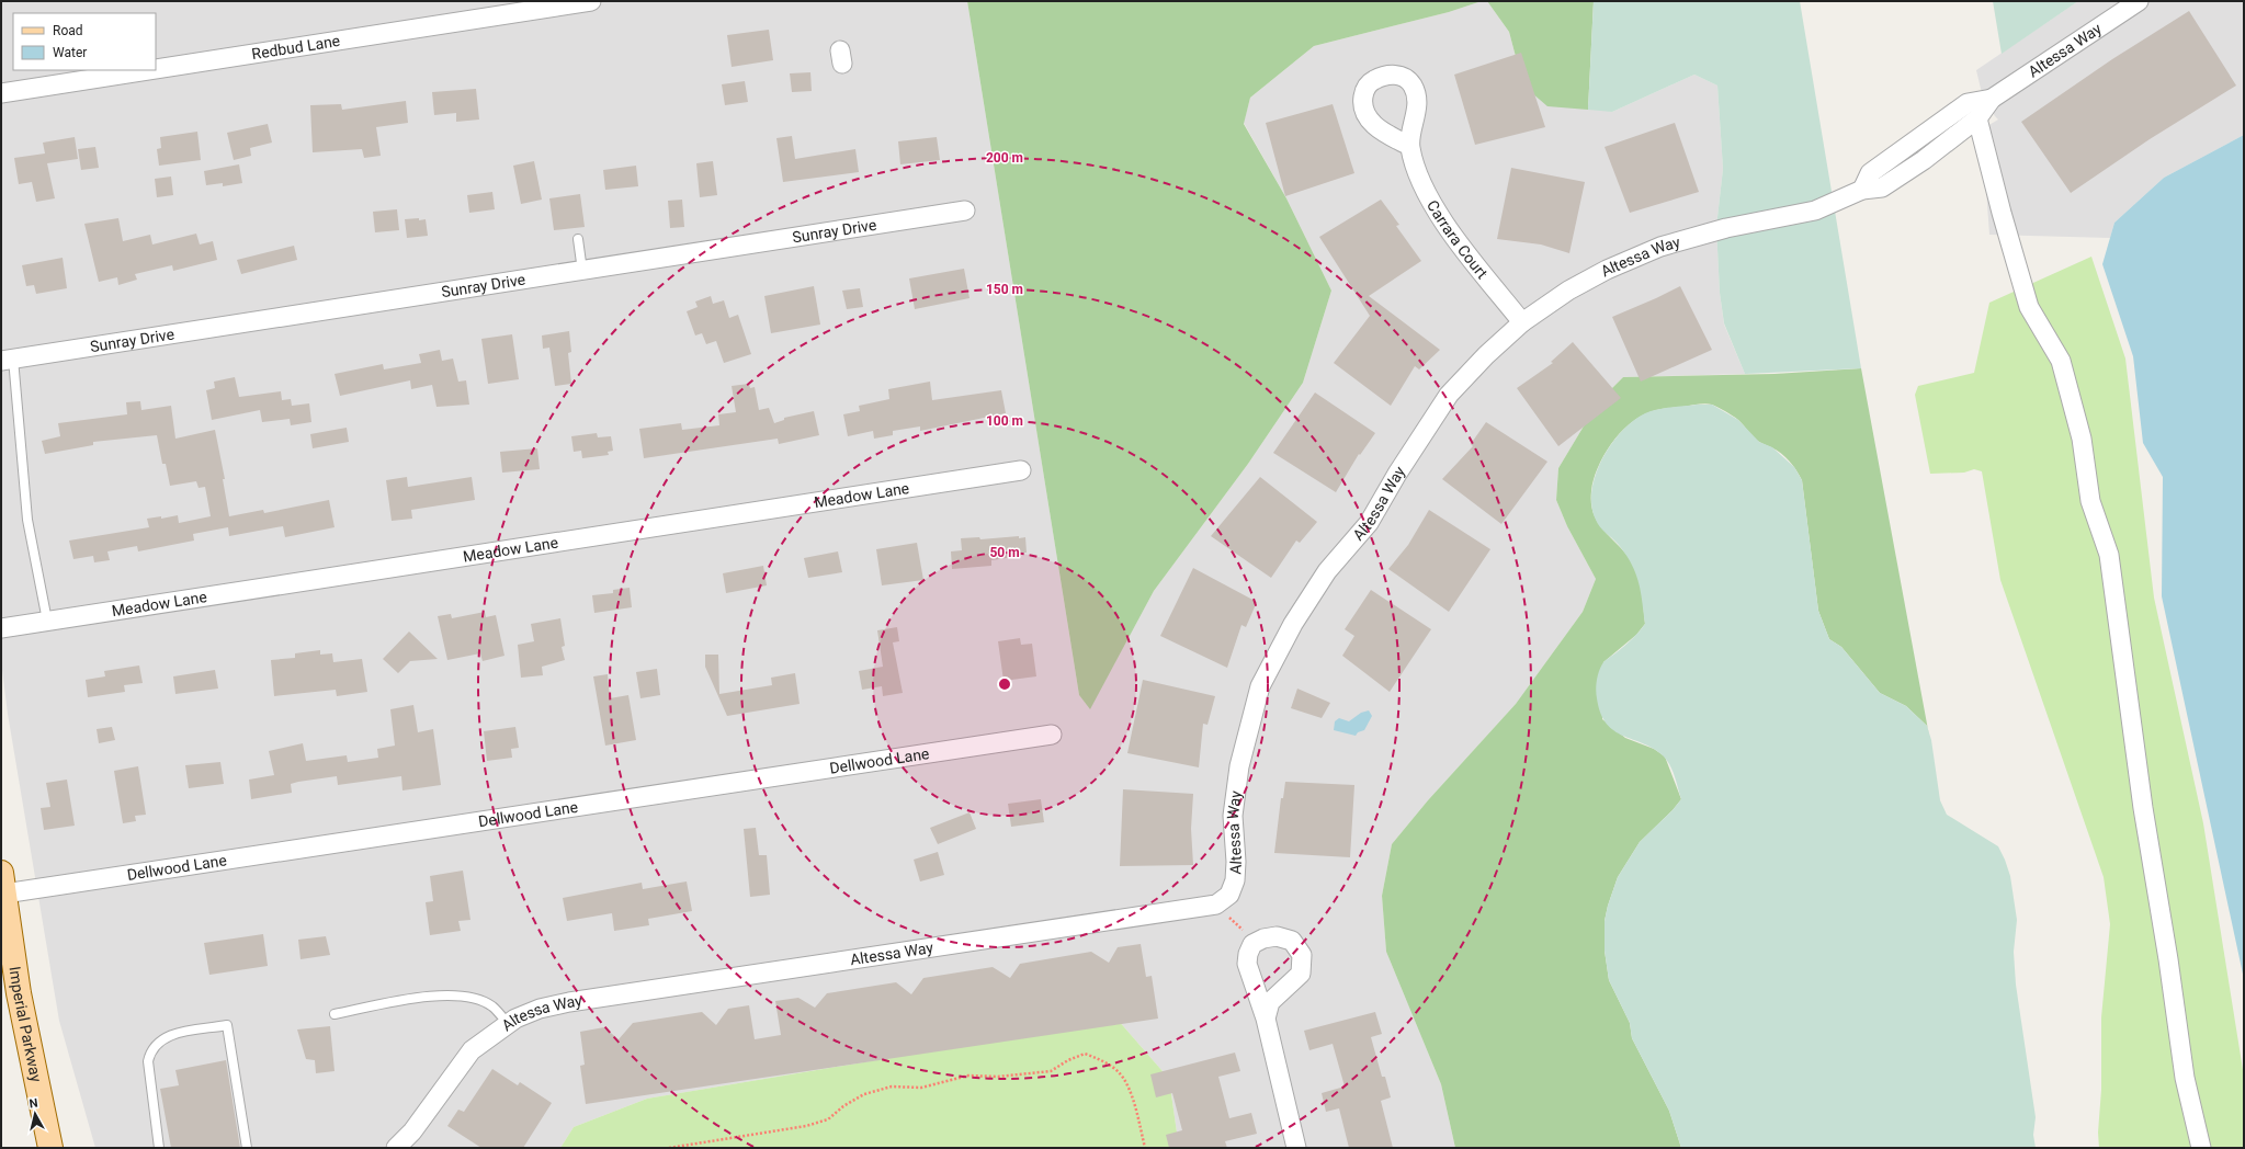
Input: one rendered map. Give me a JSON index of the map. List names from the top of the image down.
{
  "streets": {
    "main road": ["Imperial Parkway"],
    "street": [
      "Redbud Lane",
      "Altessa Way",
      "Sunray Drive",
      "Carrara Court",
      "Meadow Lane",
      "Dellwood Lane"
    ]
  },
  "crossings": [
    ["Altessa Way", "Carrara Court"],
    ["Dellwood Lane", "Imperial Parkway"]
  ],
  "legend": ["Road", "Water"],
  "north": "top",
  "rings": [
    "200 m",
    "150 m",
    "100 m",
    "50 m"
  ]
}
